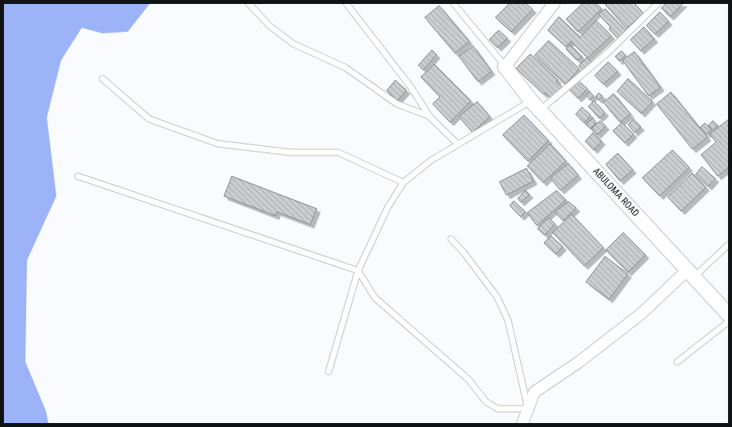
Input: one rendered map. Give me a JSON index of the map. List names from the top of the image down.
{
  "streets": {
    "street": ["ABULOMA ROAD"]
  }
}
